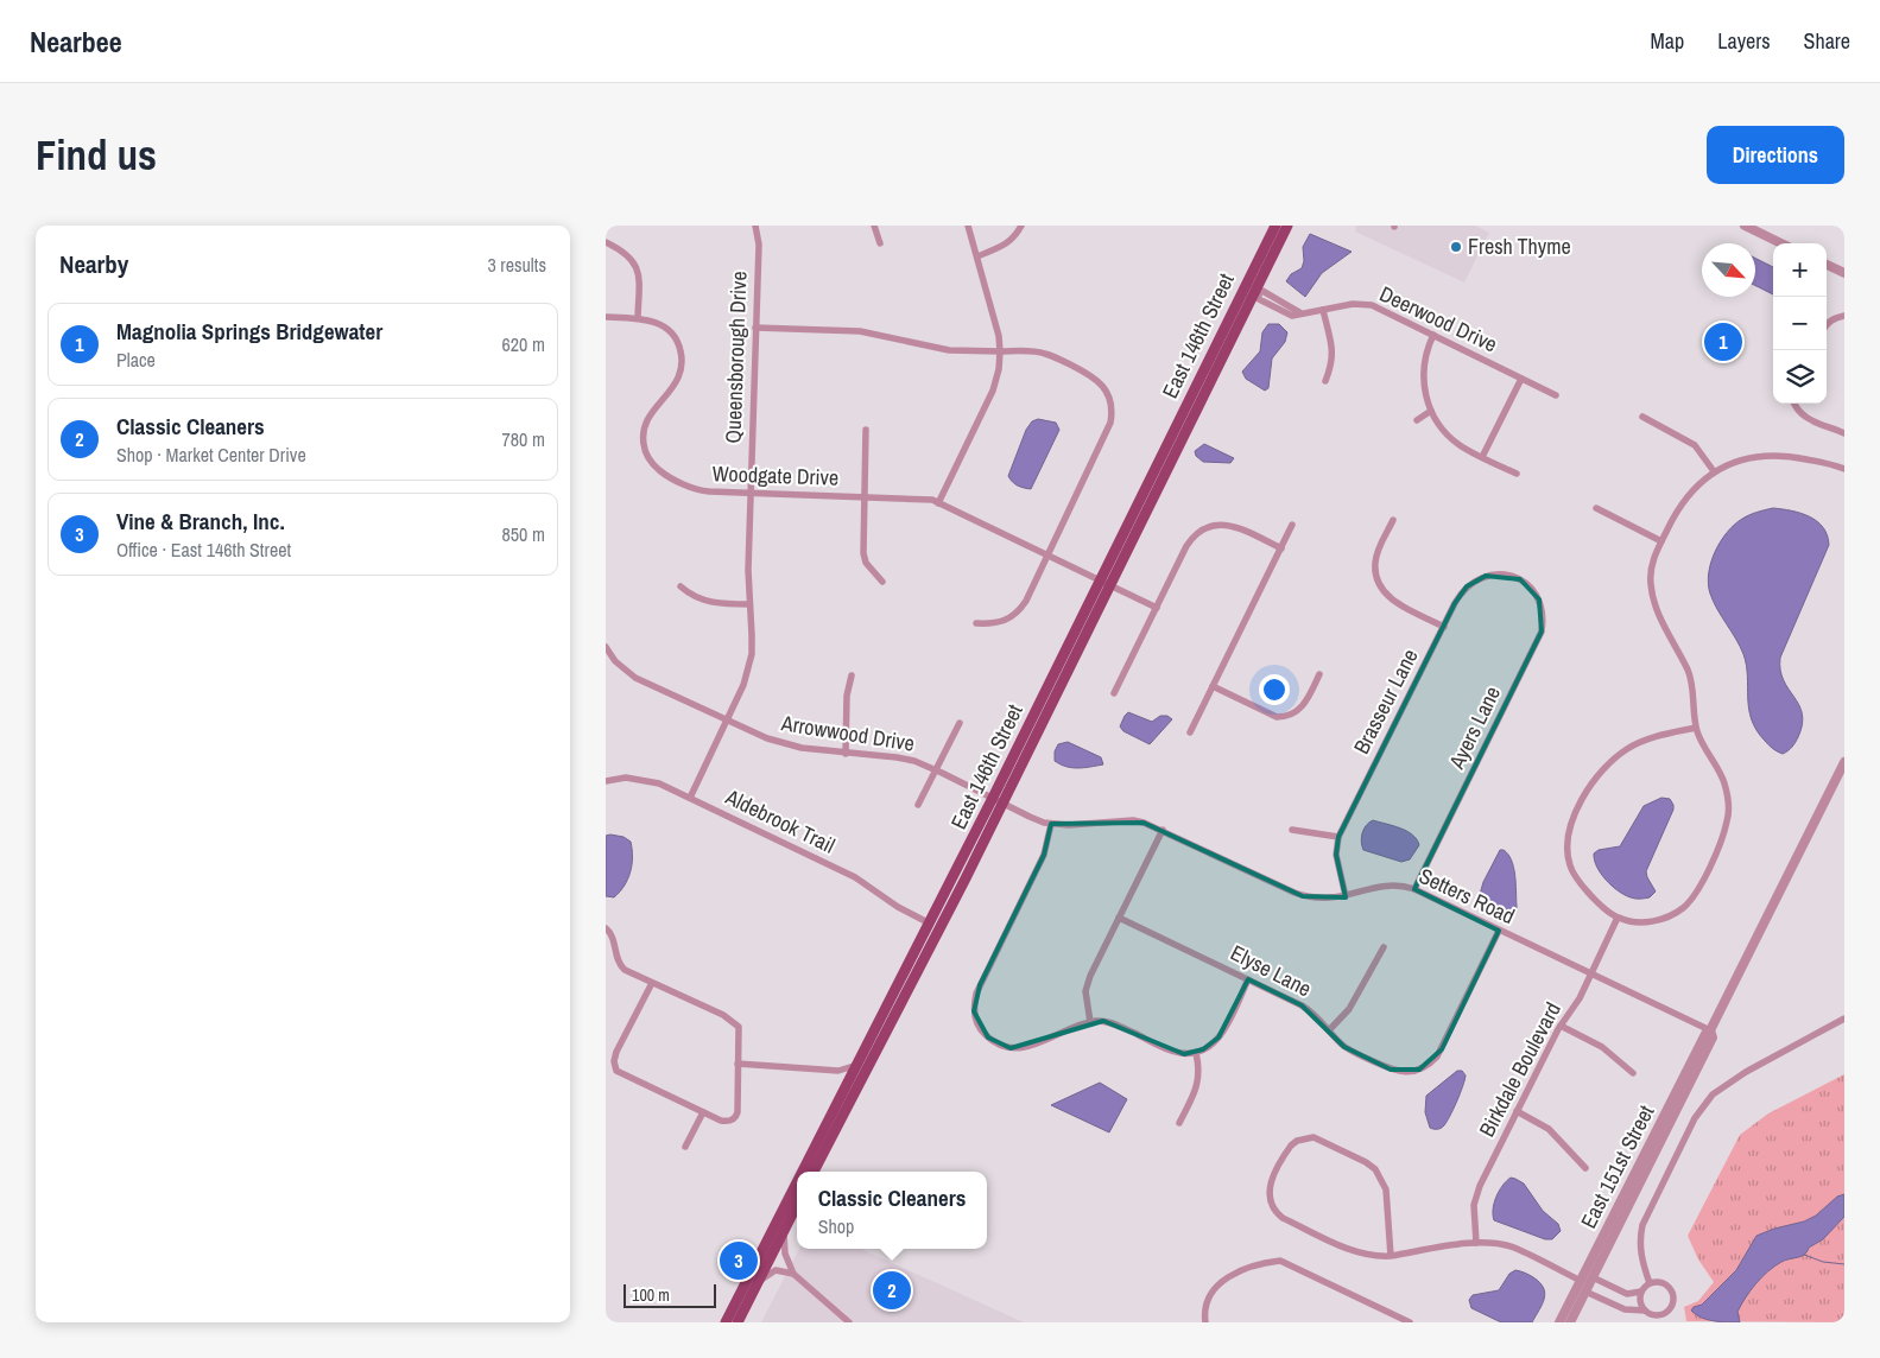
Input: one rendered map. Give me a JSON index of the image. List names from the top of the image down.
{
  "streets": {
    "main road": ["East 146th Street"],
    "street": [
      "Deerwood Drive",
      "Queensborough Drive",
      "Woodgate Drive",
      "Brasseur Lane",
      "Ayers Lane",
      "Arrowwood Drive",
      "Aldebrook Trail",
      "Setters Road",
      "Elyse Lane",
      "Birkdale Boulevard",
      "East 151st Street"
    ]
  },
  "crossings": [
    ["Deerwood Drive", "East 146th Street"],
    ["East 146th Street", "Woodgate Drive"],
    ["East 146th Street", "Arrowwood Drive"],
    ["East 146th Street", "Aldebrook Trail"],
    ["East 146th Street", "Setters Road"],
    ["Queensborough Drive", "Woodgate Drive"],
    ["Queensborough Drive", "Arrowwood Drive"],
    ["Queensborough Drive", "Aldebrook Trail"],
    ["Brasseur Lane", "Ayers Lane"],
    ["Brasseur Lane", "Setters Road"],
    ["Ayers Lane", "Setters Road"],
    ["Arrowwood Drive", "Setters Road"],
    ["Setters Road", "Elyse Lane"],
    ["Setters Road", "Birkdale Boulevard"],
    ["Setters Road", "East 151st Street"]
  ],
  "places": ["Fresh Thyme"],
  "scale_bar": "100 m",
  "north": "bottom right",
  "page": {
    "header": "Nearbee",
    "nav": ["Map", "Layers", "Share"],
    "buttons": "Directions",
    "title": "Find us",
    "heading": ["Nearby", "3 results"],
    "map_buttons": ["+", "−"],
    "list": [
      {
        "mark": "1",
        "name": "Magnolia Springs Bridgewater",
        "note": "Place",
        "value": "620 m"
      },
      {
        "mark": "2",
        "name": "Classic Cleaners",
        "note": "Shop · Market Center Drive",
        "value": "780 m"
      },
      {
        "mark": "3",
        "name": "Vine & Branch, Inc.",
        "note": "Office · East 146th Street",
        "value": "850 m"
      }
    ],
    "pins": ["1", "3", "2"],
    "popup": ["Classic Cleaners", "Shop"],
    "scale": "100 m"
  }
}
